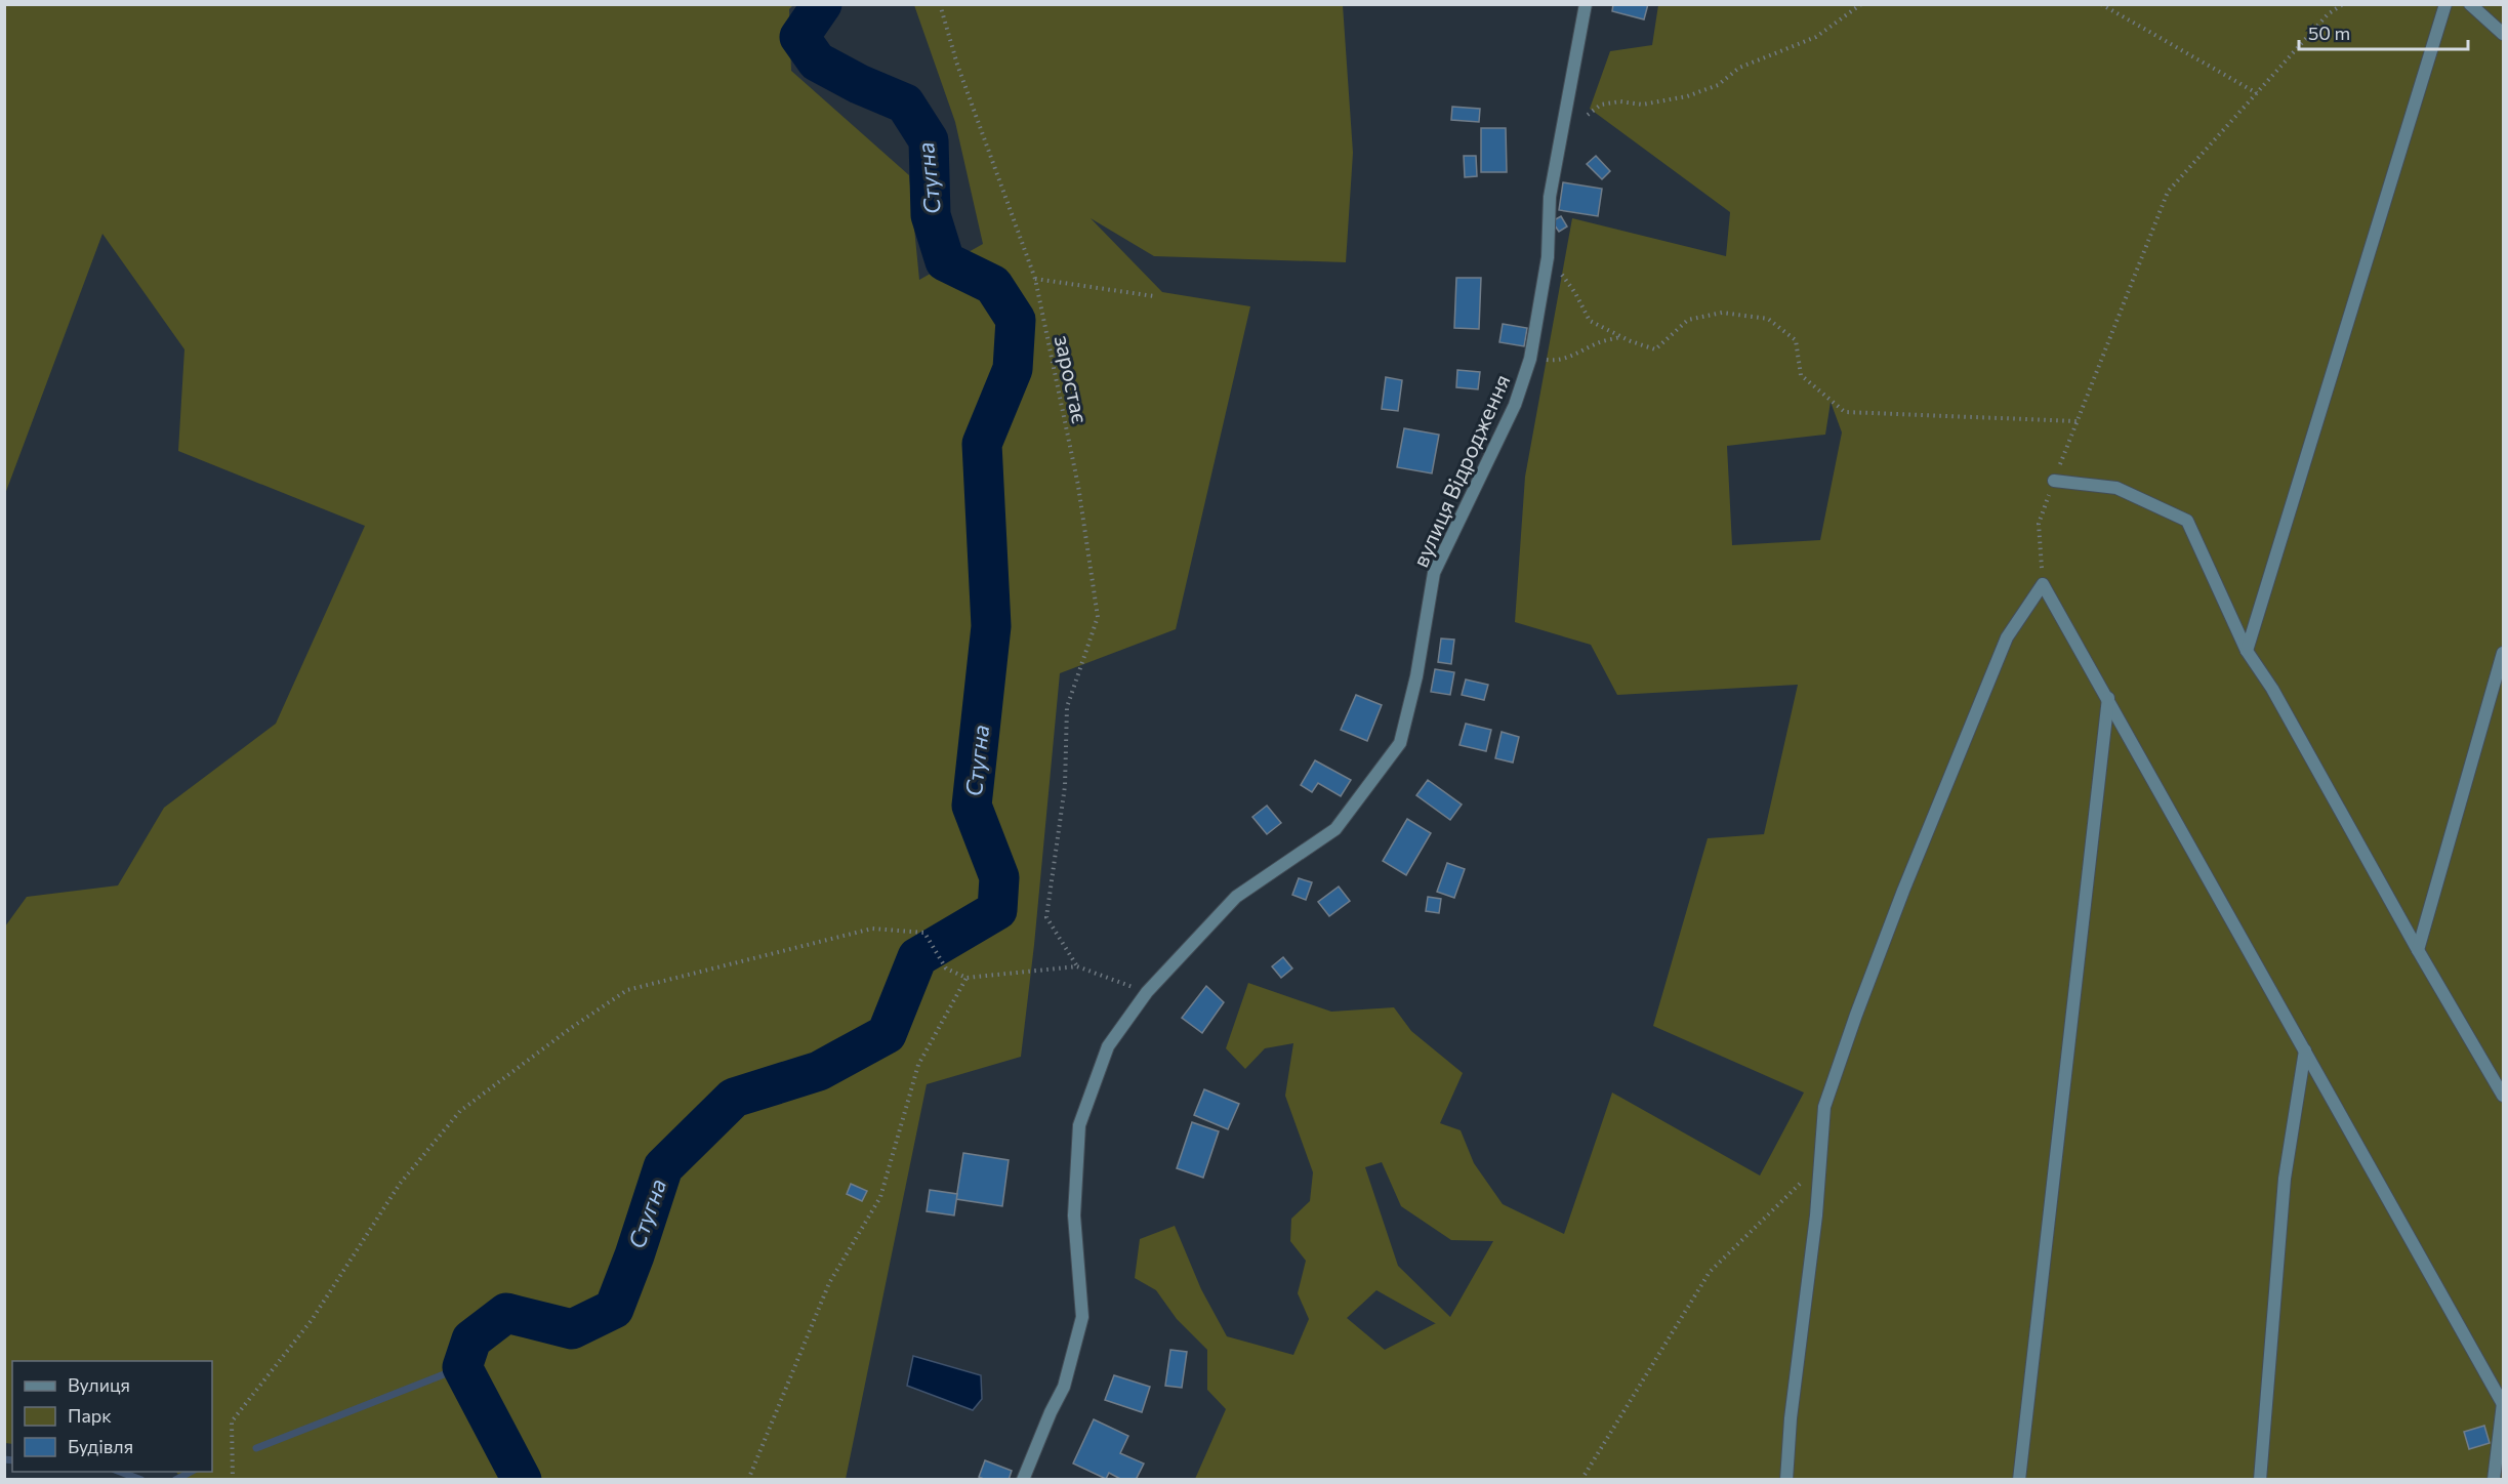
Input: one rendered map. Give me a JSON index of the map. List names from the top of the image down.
{
  "streets": {
    "street": ["вулиця Відродження"],
    "path": ["заростає"]
  },
  "water": ["Стугна"],
  "legend": ["Вулиця", "Парк", "Будівля"],
  "scale_bar": "50 m"
}
